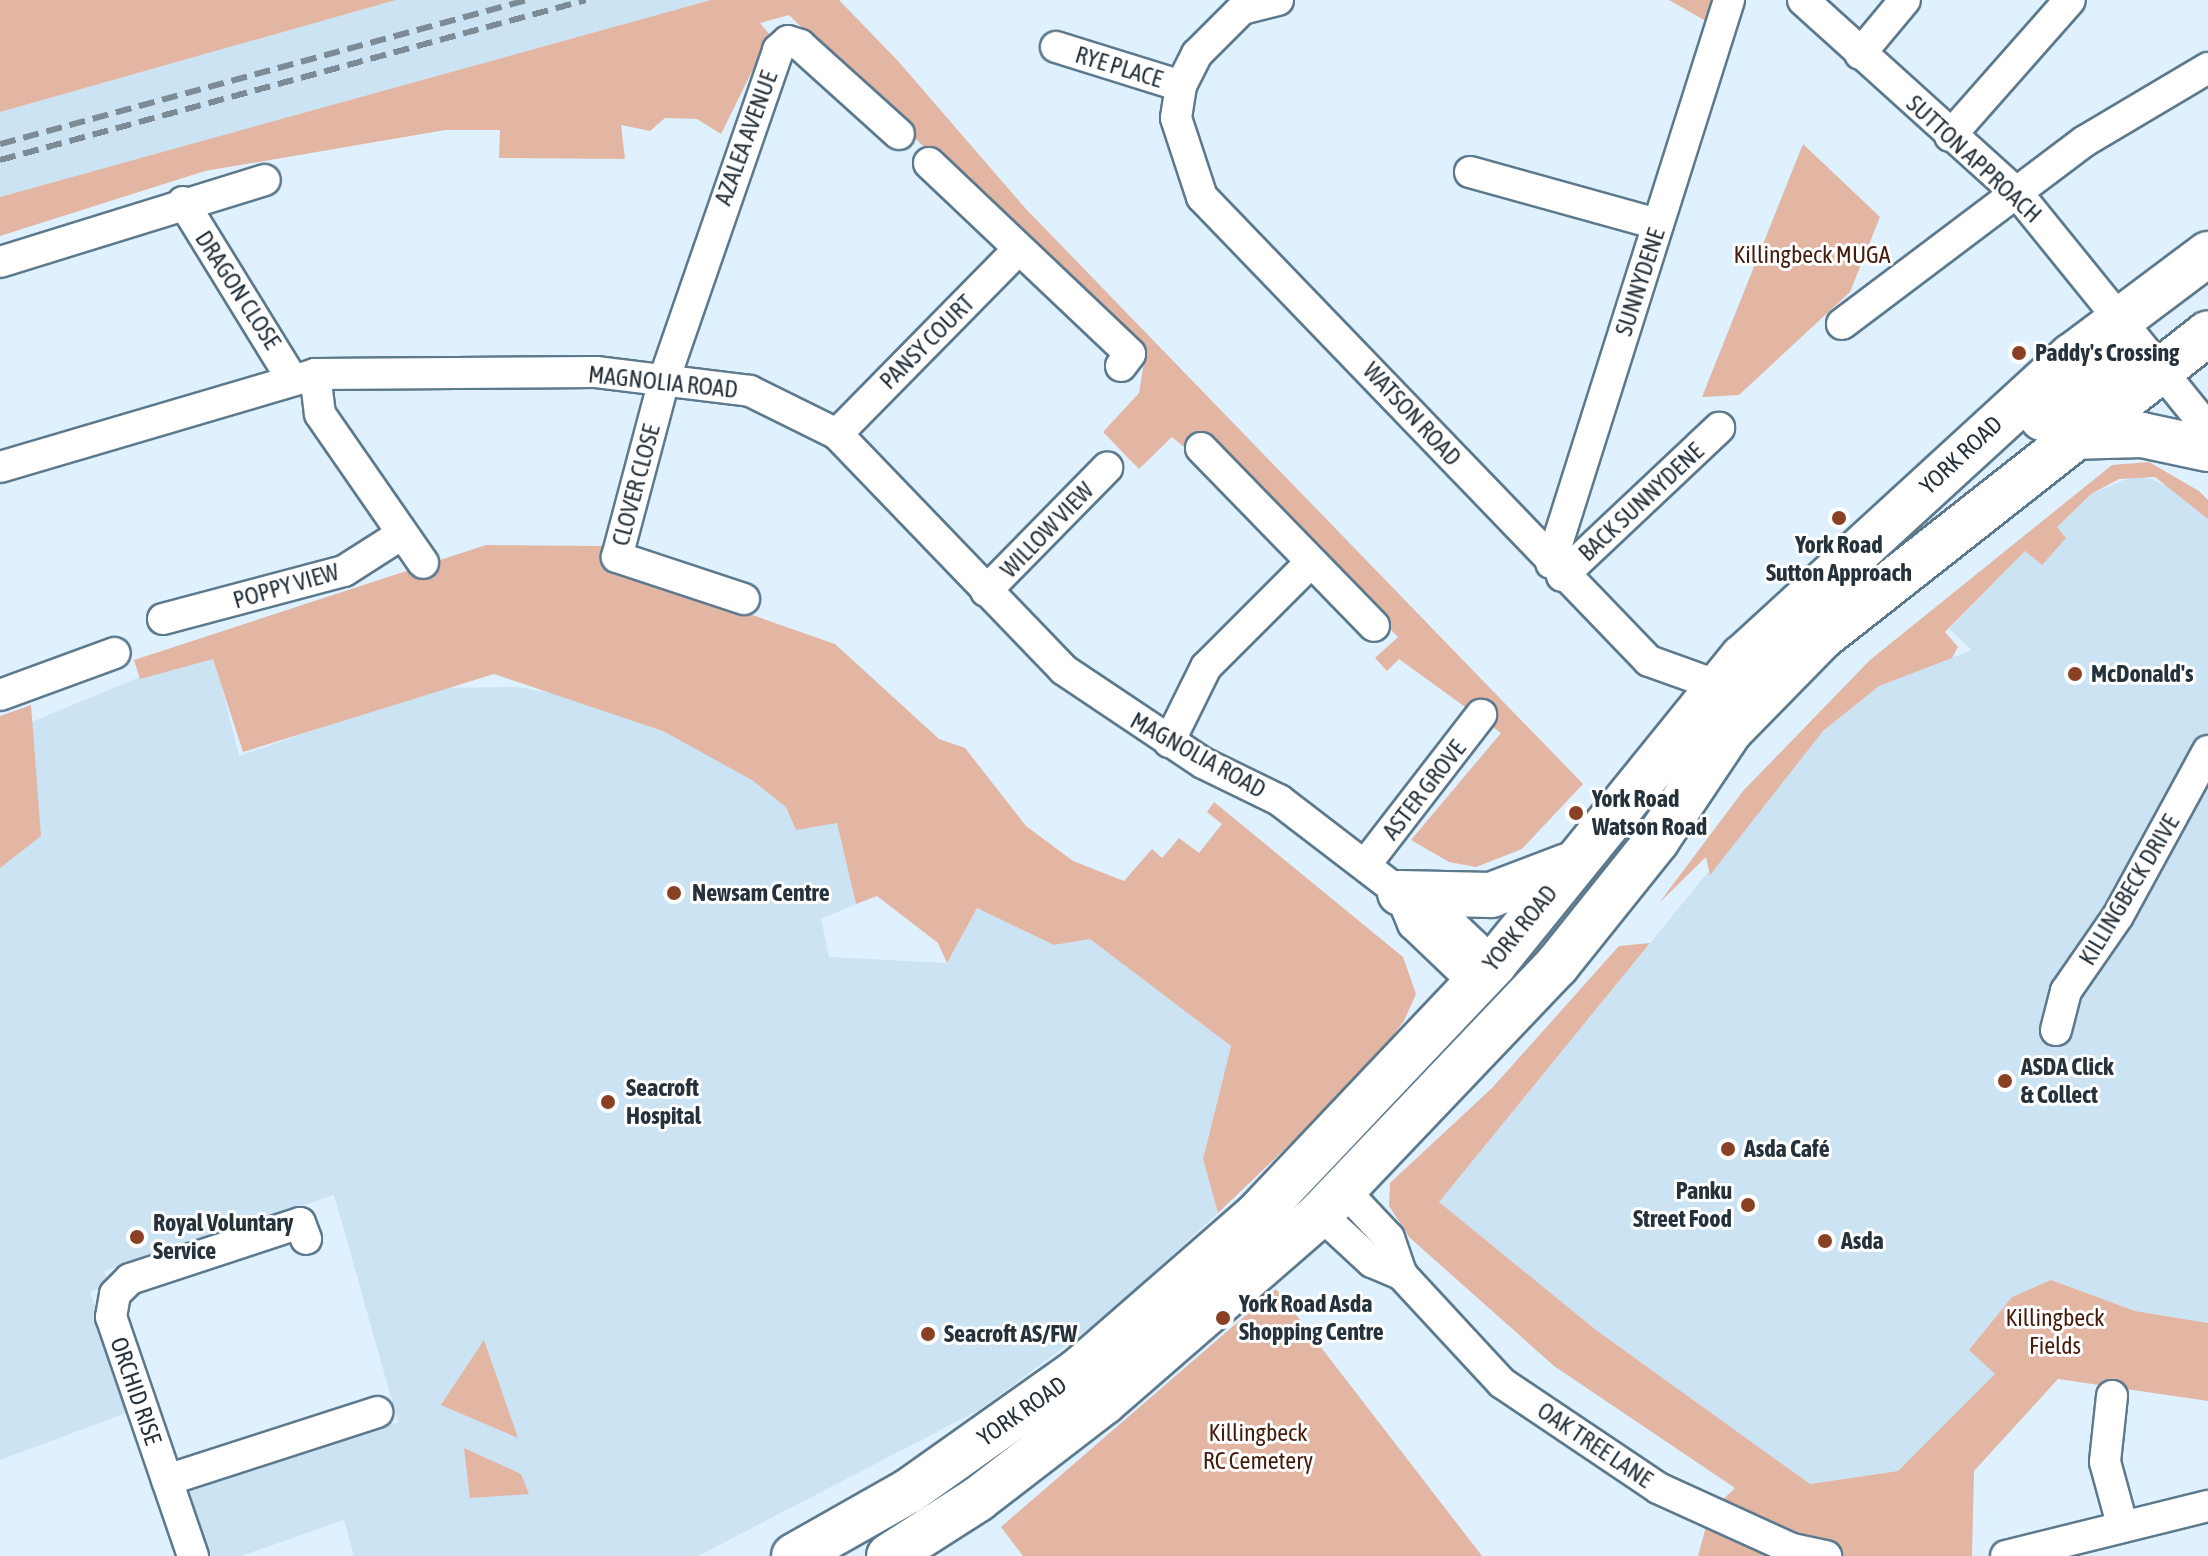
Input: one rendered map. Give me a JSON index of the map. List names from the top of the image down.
{
  "streets": {
    "highway": ["YORK ROAD"],
    "street": [
      "RYE PLACE",
      "AZALEA AVENUE",
      "SUTTON APPROACH",
      "SUNNYDENE",
      "DRAGON CLOSE",
      "PANSY COURT",
      "MAGNOLIA ROAD",
      "WATSON ROAD",
      "CLOVER CLOSE",
      "BACK SUNNYDENE",
      "WILLOW VIEW",
      "POPPY VIEW",
      "ASTER GROVE",
      "KILLINGBECK DRIVE",
      "ORCHID RISE",
      "OAK TREE LANE"
    ]
  },
  "crossings": [
    ["RYE PLACE", "WATSON ROAD"],
    ["AZALEA AVENUE", "MAGNOLIA ROAD"],
    ["AZALEA AVENUE", "CLOVER CLOSE"],
    ["SUTTON APPROACH", "YORK ROAD"],
    ["SUNNYDENE", "WATSON ROAD"],
    ["SUNNYDENE", "BACK SUNNYDENE"],
    ["DRAGON CLOSE", "MAGNOLIA ROAD"],
    ["PANSY COURT", "MAGNOLIA ROAD"],
    ["MAGNOLIA ROAD", "YORK ROAD"],
    ["MAGNOLIA ROAD", "CLOVER CLOSE"],
    ["MAGNOLIA ROAD", "WILLOW VIEW"],
    ["MAGNOLIA ROAD", "ASTER GROVE"],
    ["WATSON ROAD", "YORK ROAD"],
    ["WATSON ROAD", "BACK SUNNYDENE"],
    ["YORK ROAD", "OAK TREE LANE"]
  ],
  "parks": ["Killingbeck MUGA", "Killingbeck Fields", "Killingbeck RC Cemetery"],
  "places": [
    "Paddy's Crossing",
    "York Road Sutton Approach",
    "McDonald's",
    "York Road Watson Road",
    "Newsam Centre",
    "ASDA Click & Collect",
    "Seacroft Hospital",
    "Asda Café",
    "Panku Street Food",
    "Royal Voluntary Service",
    "Asda",
    "York Road Asda Shopping Centre",
    "Seacroft AS/FW"
  ]
}
